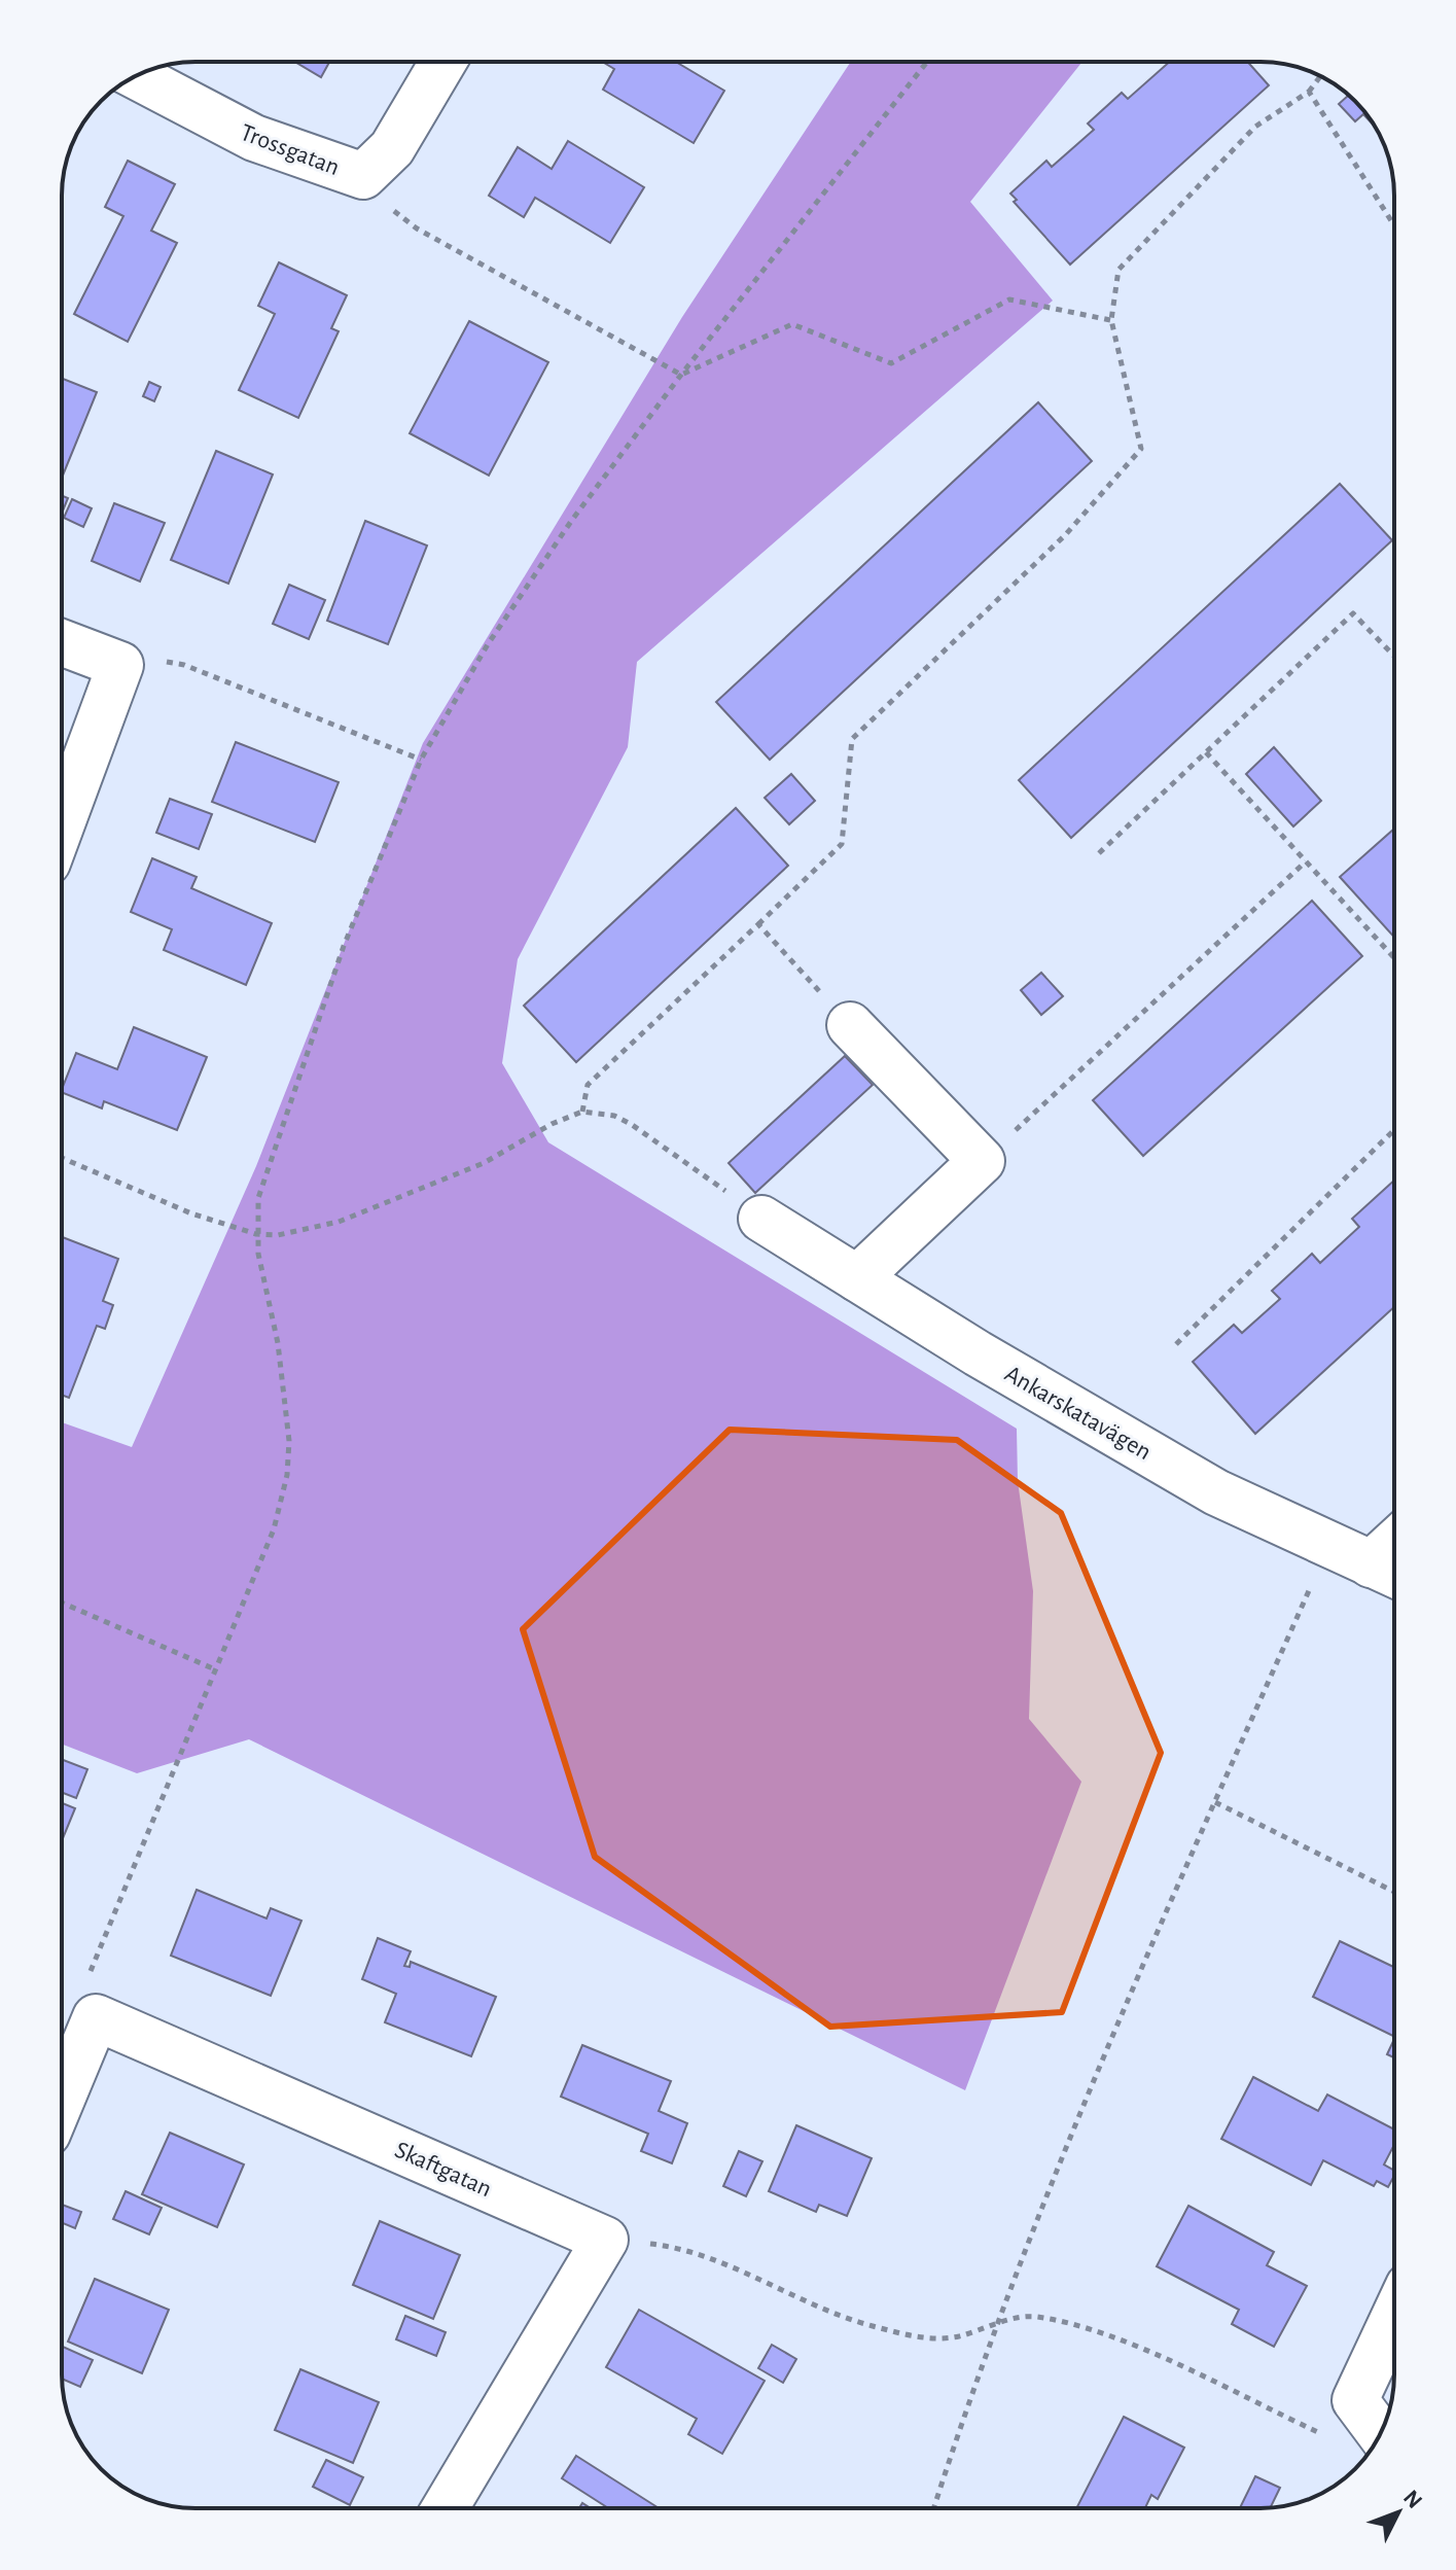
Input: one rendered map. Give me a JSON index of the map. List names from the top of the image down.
{
  "streets": {
    "street": ["Trossgatan", "Ankarskatavägen", "Skaftgatan"]
  },
  "north": "top right"
}
